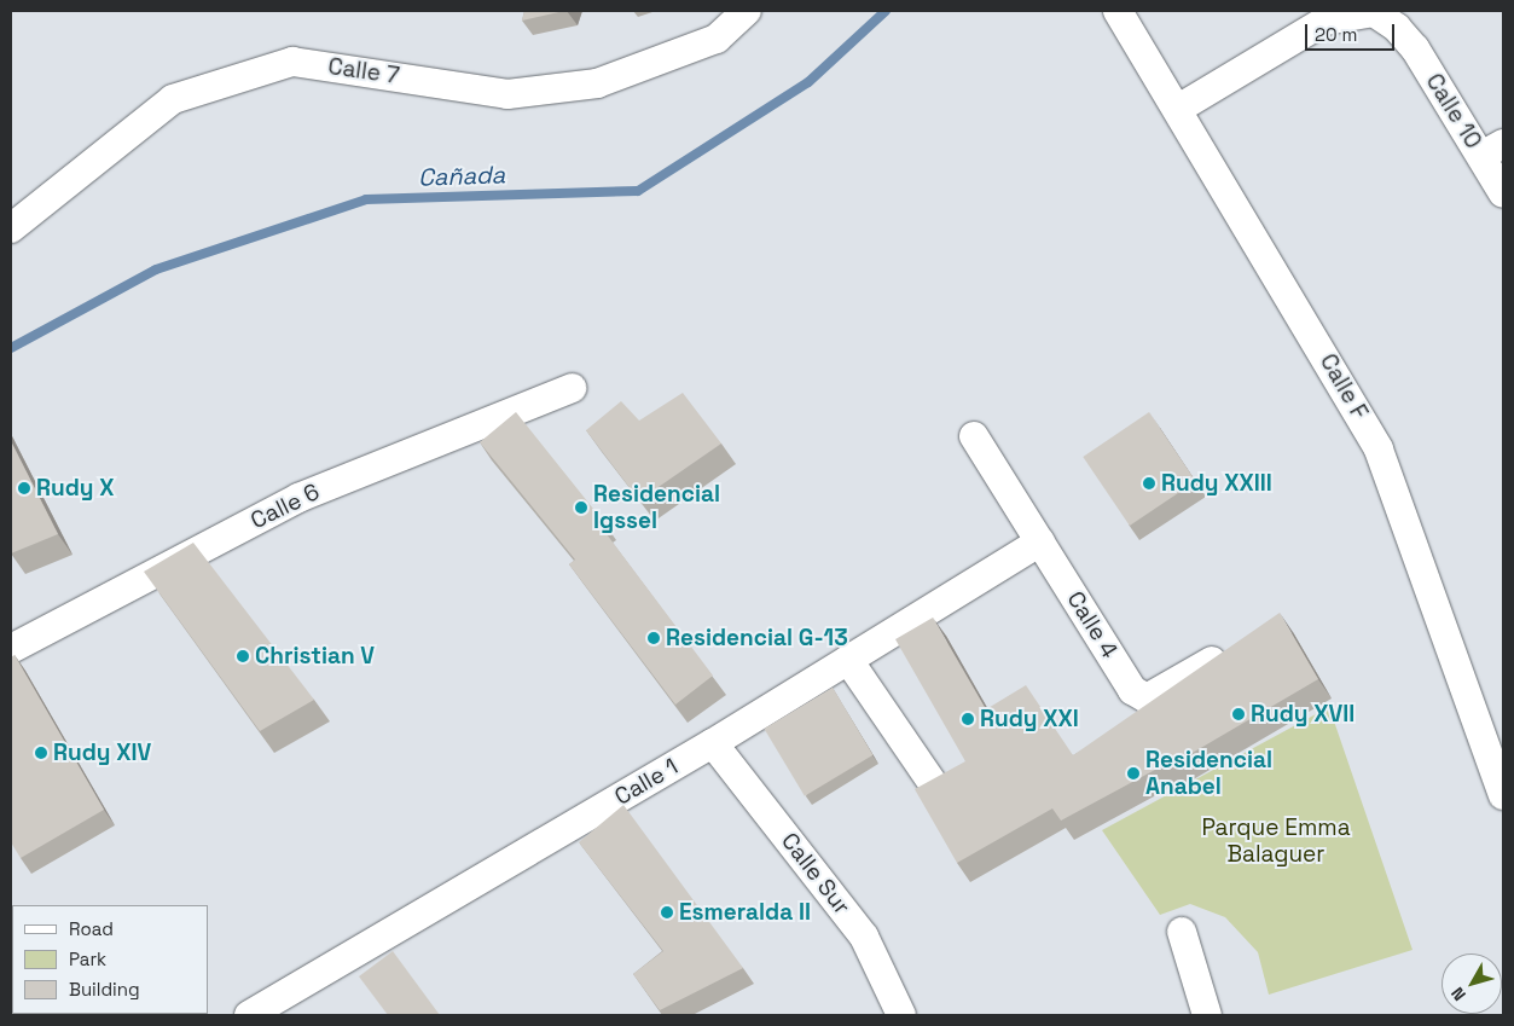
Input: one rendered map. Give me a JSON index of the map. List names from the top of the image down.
{
  "streets": {
    "street": [
      "Calle 7",
      "Calle 10",
      "Calle F",
      "Calle 6",
      "Calle 4",
      "Calle 1",
      "Calle Sur"
    ]
  },
  "crossings": [
    ["Calle 10", "Calle F"],
    ["Calle 4", "Calle 1"],
    ["Calle 1", "Calle Sur"]
  ],
  "water": ["Cañada"],
  "parks": ["Parque Emma Balaguer"],
  "places": [
    "Rudy XXIII",
    "Rudy X",
    "Residencial Igssel",
    "Residencial G-13",
    "Christian V",
    "Rudy XVII",
    "Rudy XXI",
    "Rudy XIV",
    "Residencial Anabel",
    "Esmeralda II"
  ],
  "legend": ["Road", "Park", "Building"],
  "scale_bar": "20 m",
  "north": "bottom left"
}
